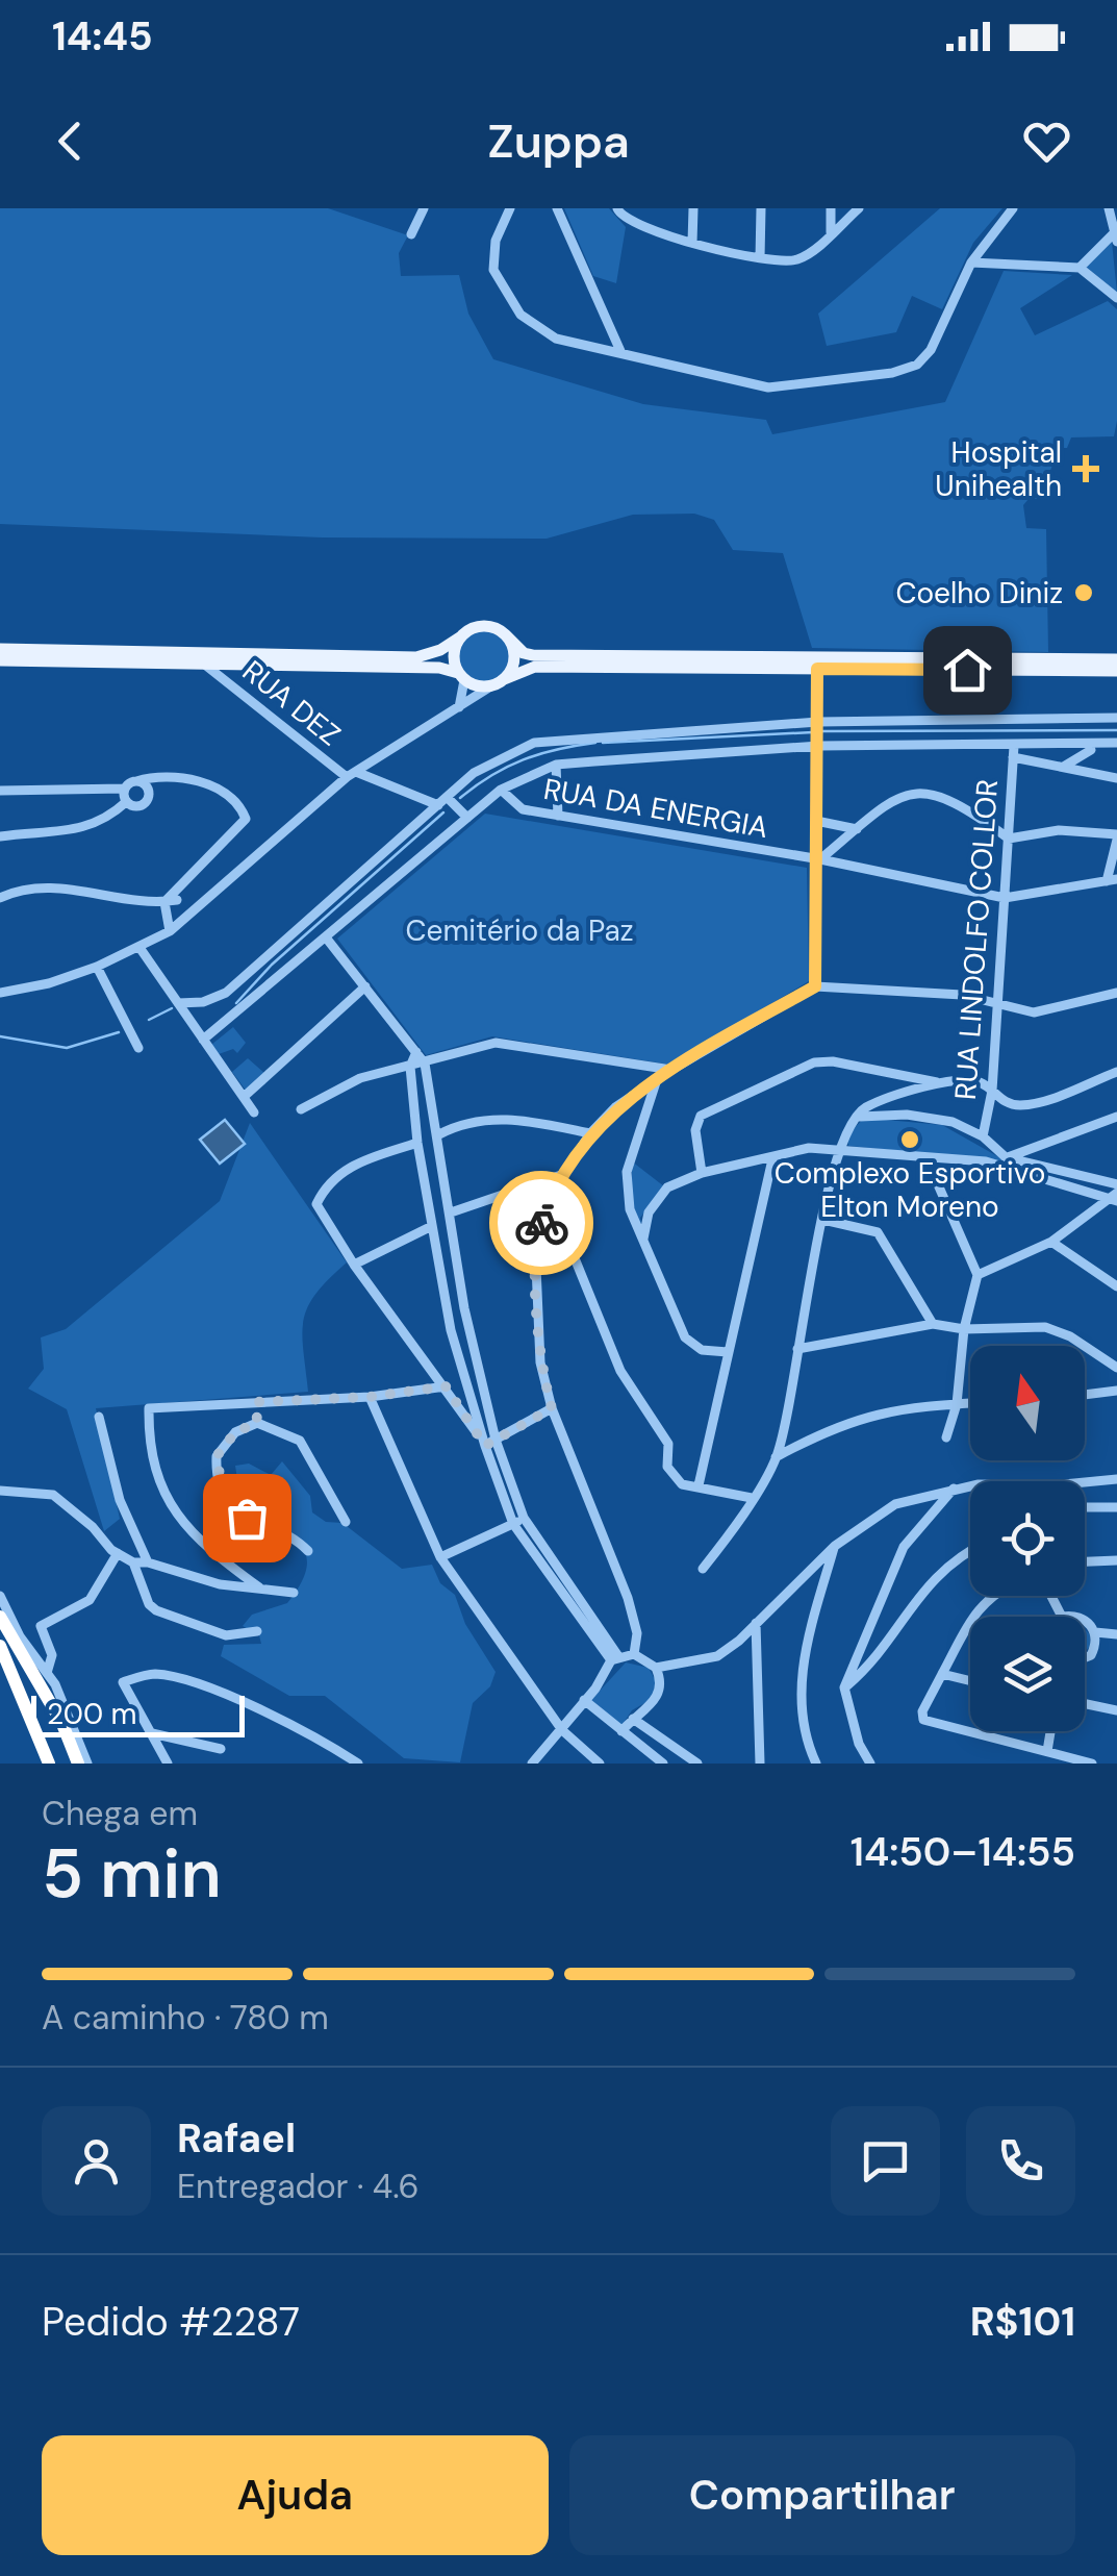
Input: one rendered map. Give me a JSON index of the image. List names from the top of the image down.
{
  "streets": {
    "street": ["RUA DEZ", "RUA DA ENERGIA", "RUA LINDOLFO COLLOR"]
  },
  "crossings": [
    ["RUA DA ENERGIA", "RUA LINDOLFO COLLOR"]
  ],
  "parks": ["Cemitério da Paz"],
  "places": {
    "health": ["Hospital Unihealth"],
    "other": ["Coelho Diniz", "Complexo Esportivo Elton Moreno"]
  },
  "scale_bar": "200 m",
  "north": "top",
  "page": {
    "status": "14:45",
    "header": "Zuppa",
    "scale": "200 m",
    "heading": ["5 min", "Chega em", "14:50–14:55"],
    "panel": [
      "Rafael",
      "Entregador · 4.6",
      "Pedido #2287",
      "R$101"
    ],
    "bar": "A caminho · 780 m",
    "buttons": ["Ajuda", "Compartilhar"]
  }
}
